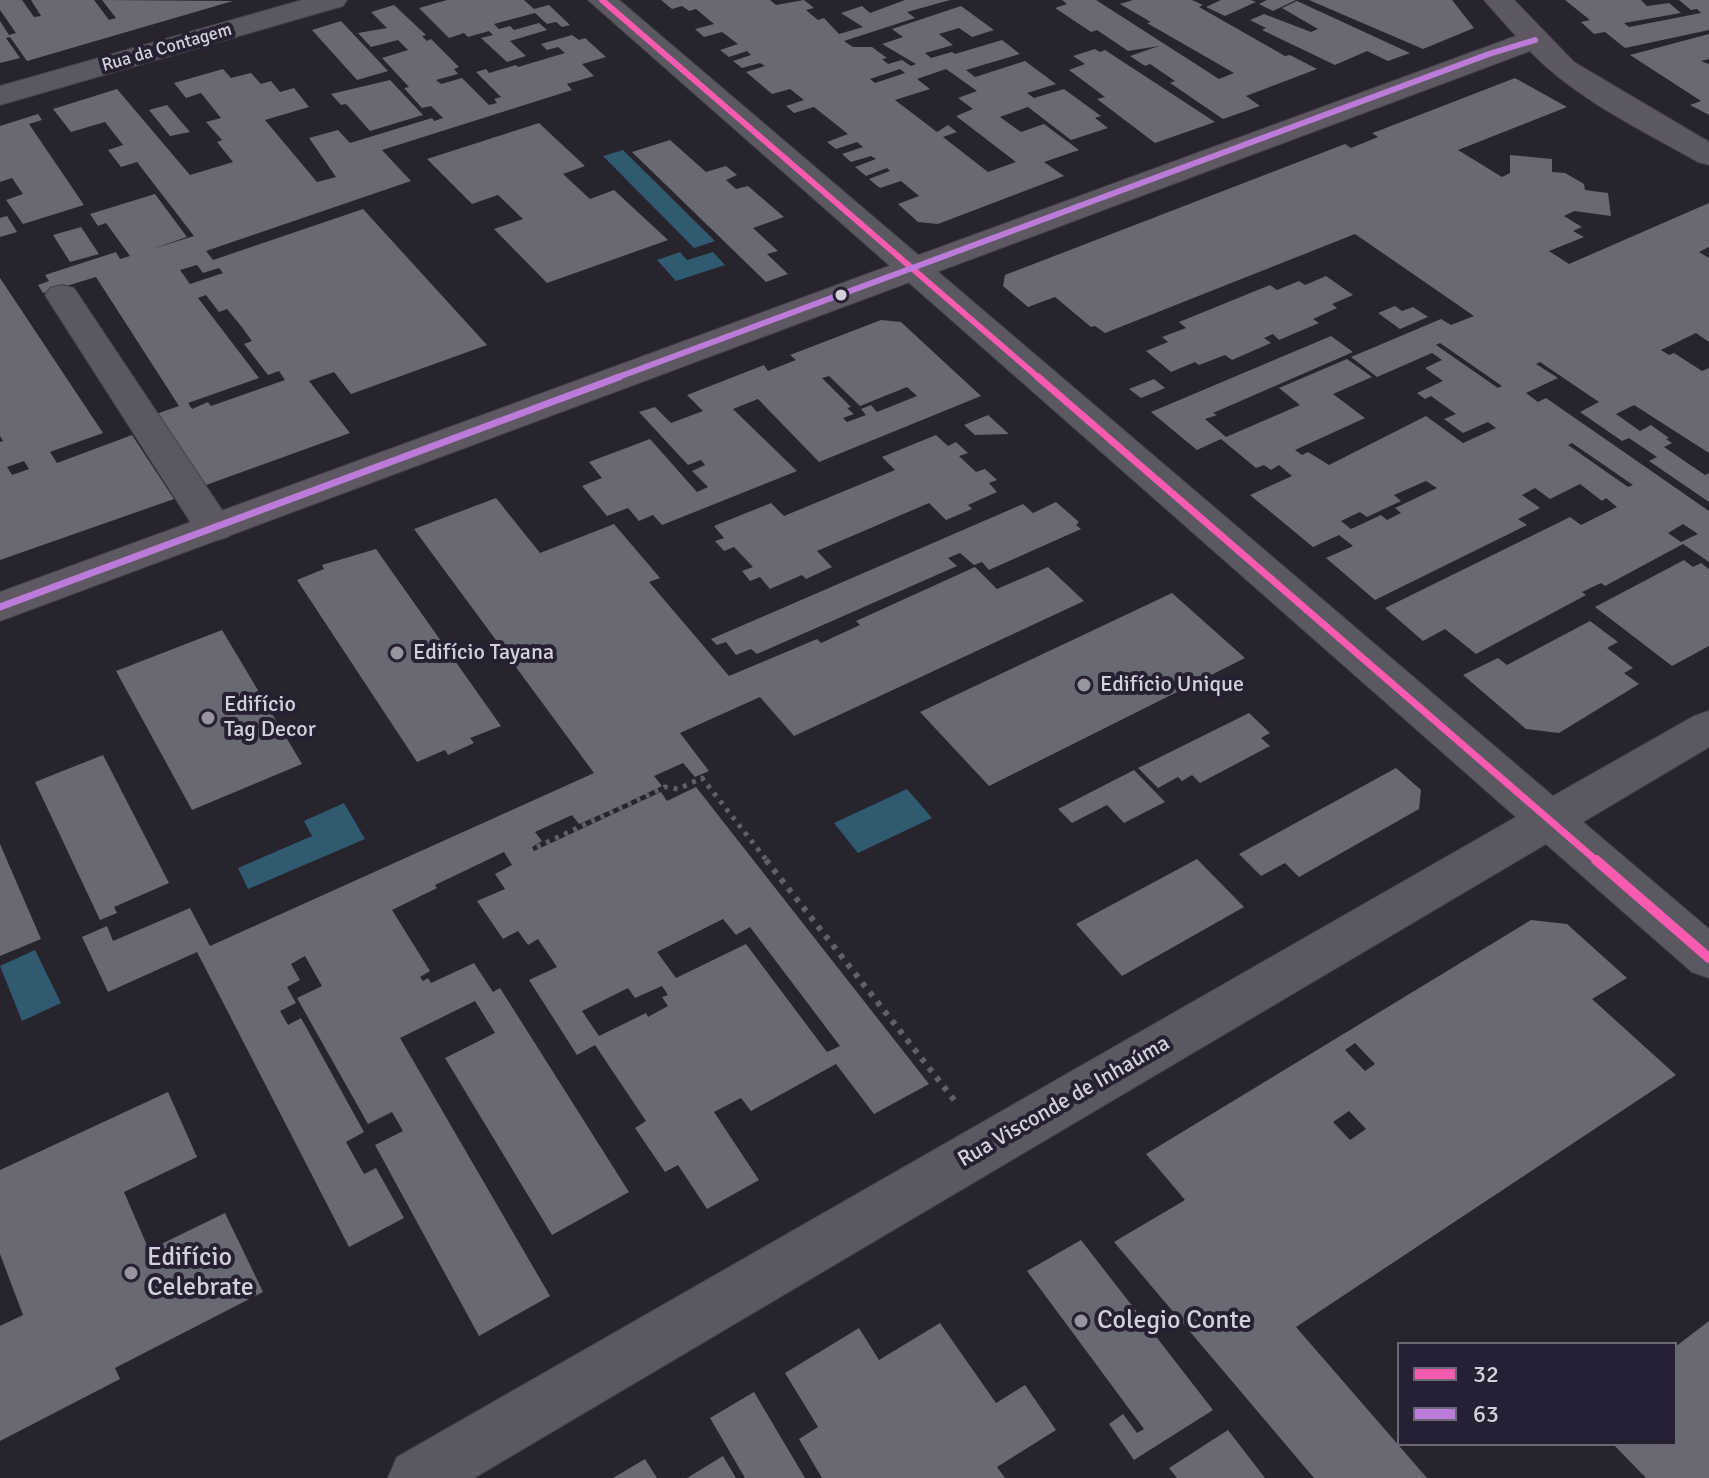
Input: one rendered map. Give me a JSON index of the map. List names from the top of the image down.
{
  "streets": {
    "street": ["Rua da Contagem", "Rua Visconde de Inhaúma"]
  },
  "places": [
    "Edifício Tayana",
    "Edifício Unique",
    "Edifício Tag Decor",
    "Edifício Celebrate",
    "Colegio Conte"
  ],
  "lines": ["transit line 32", "transit line 63"],
  "legend": ["32", "63"]
}
